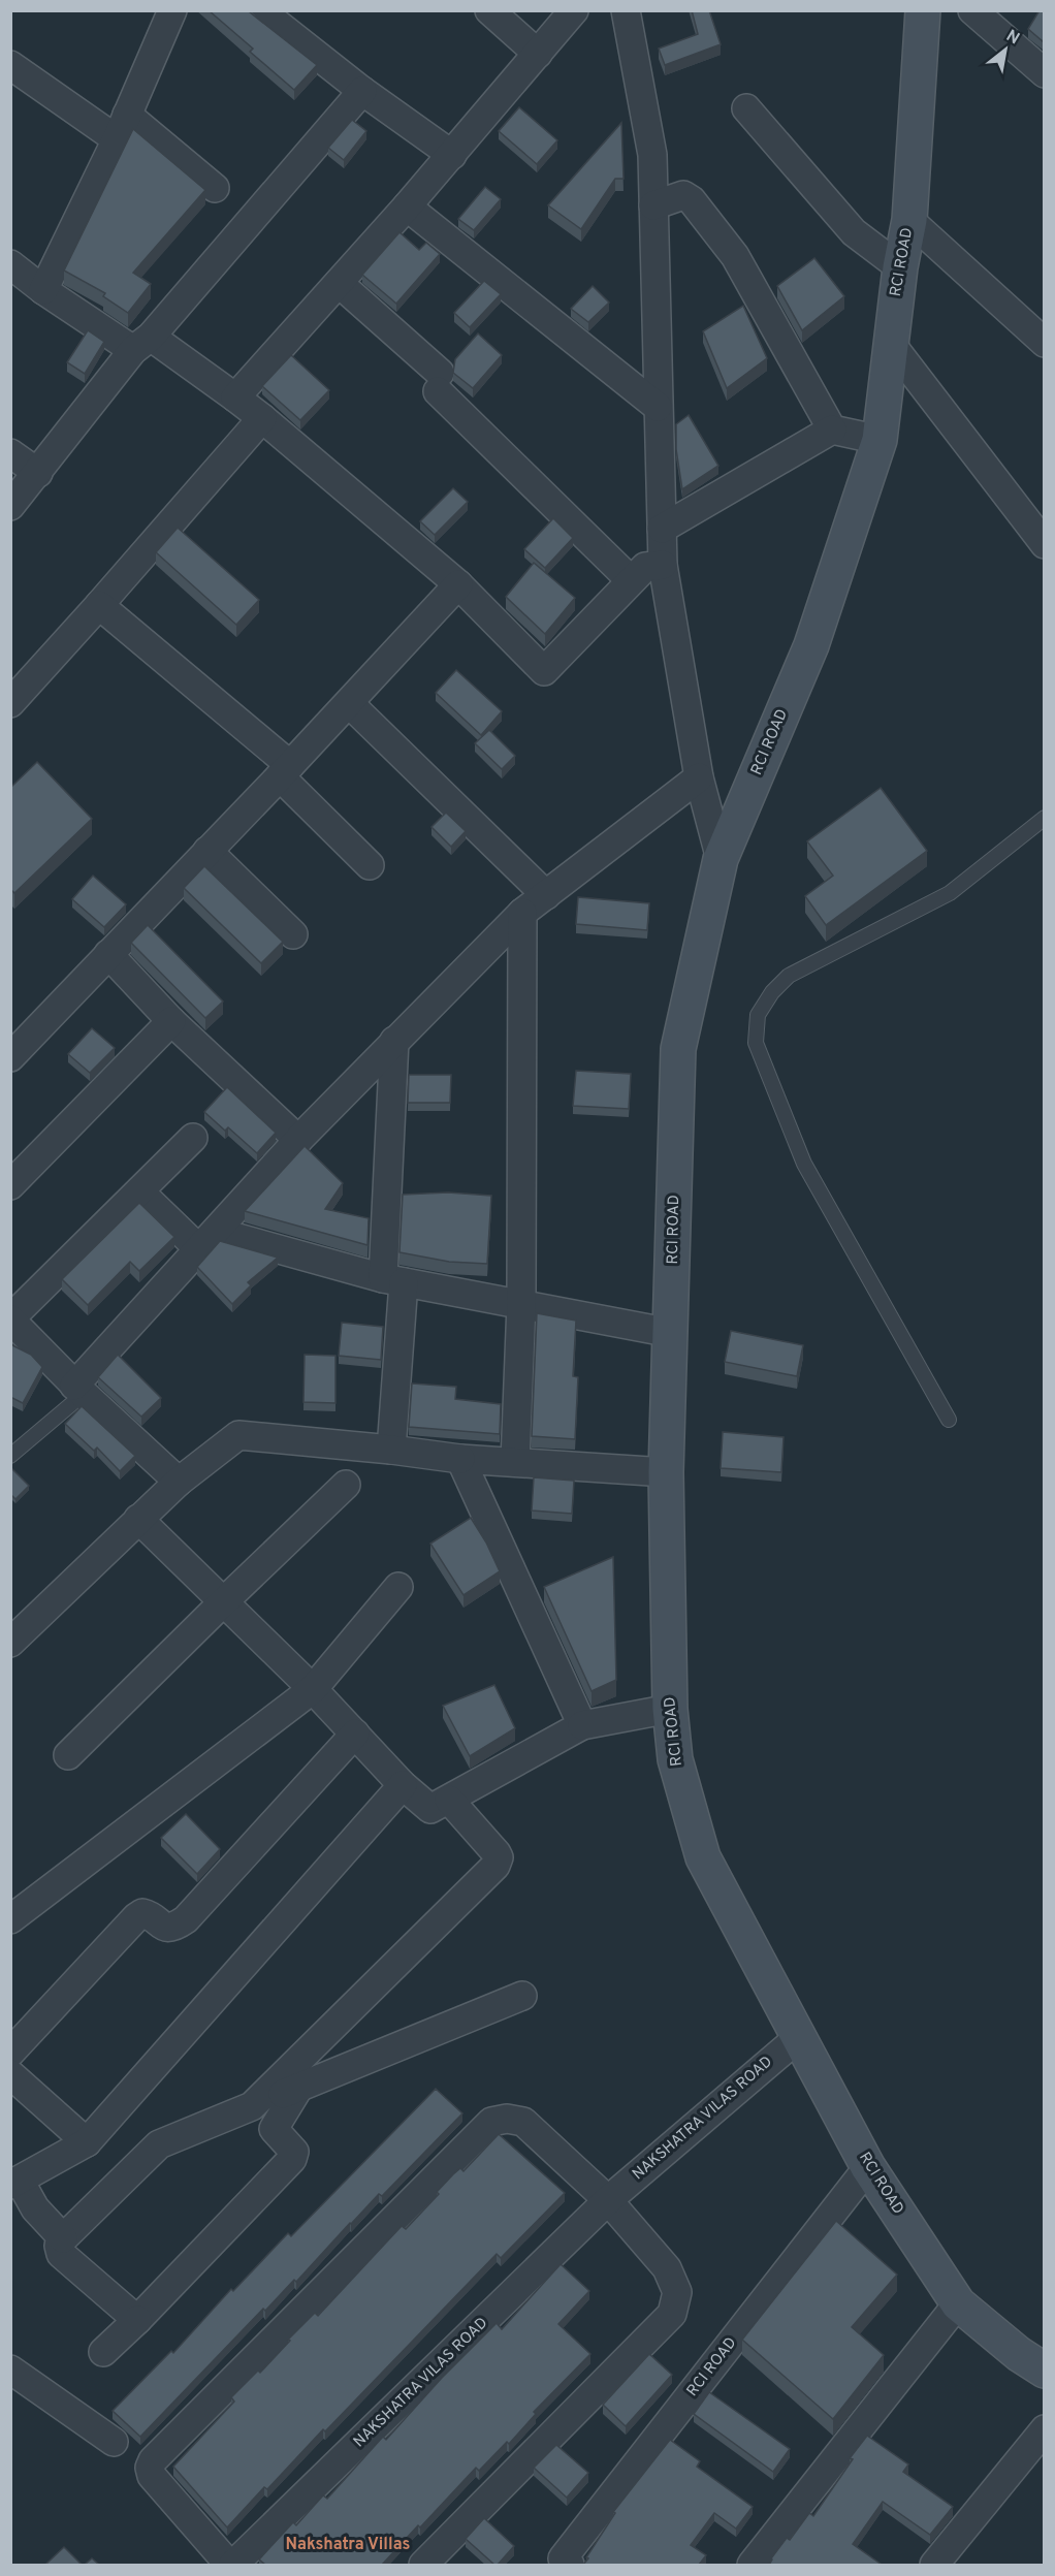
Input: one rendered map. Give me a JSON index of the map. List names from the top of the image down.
{
  "streets": {
    "street": ["RCI ROAD", "NAKSHATRA VILAS ROAD"]
  },
  "crossings": [
    ["RCI ROAD", "NAKSHATRA VILAS ROAD"]
  ],
  "districts": ["Nakshatra Villas"],
  "north": "top right"
}
